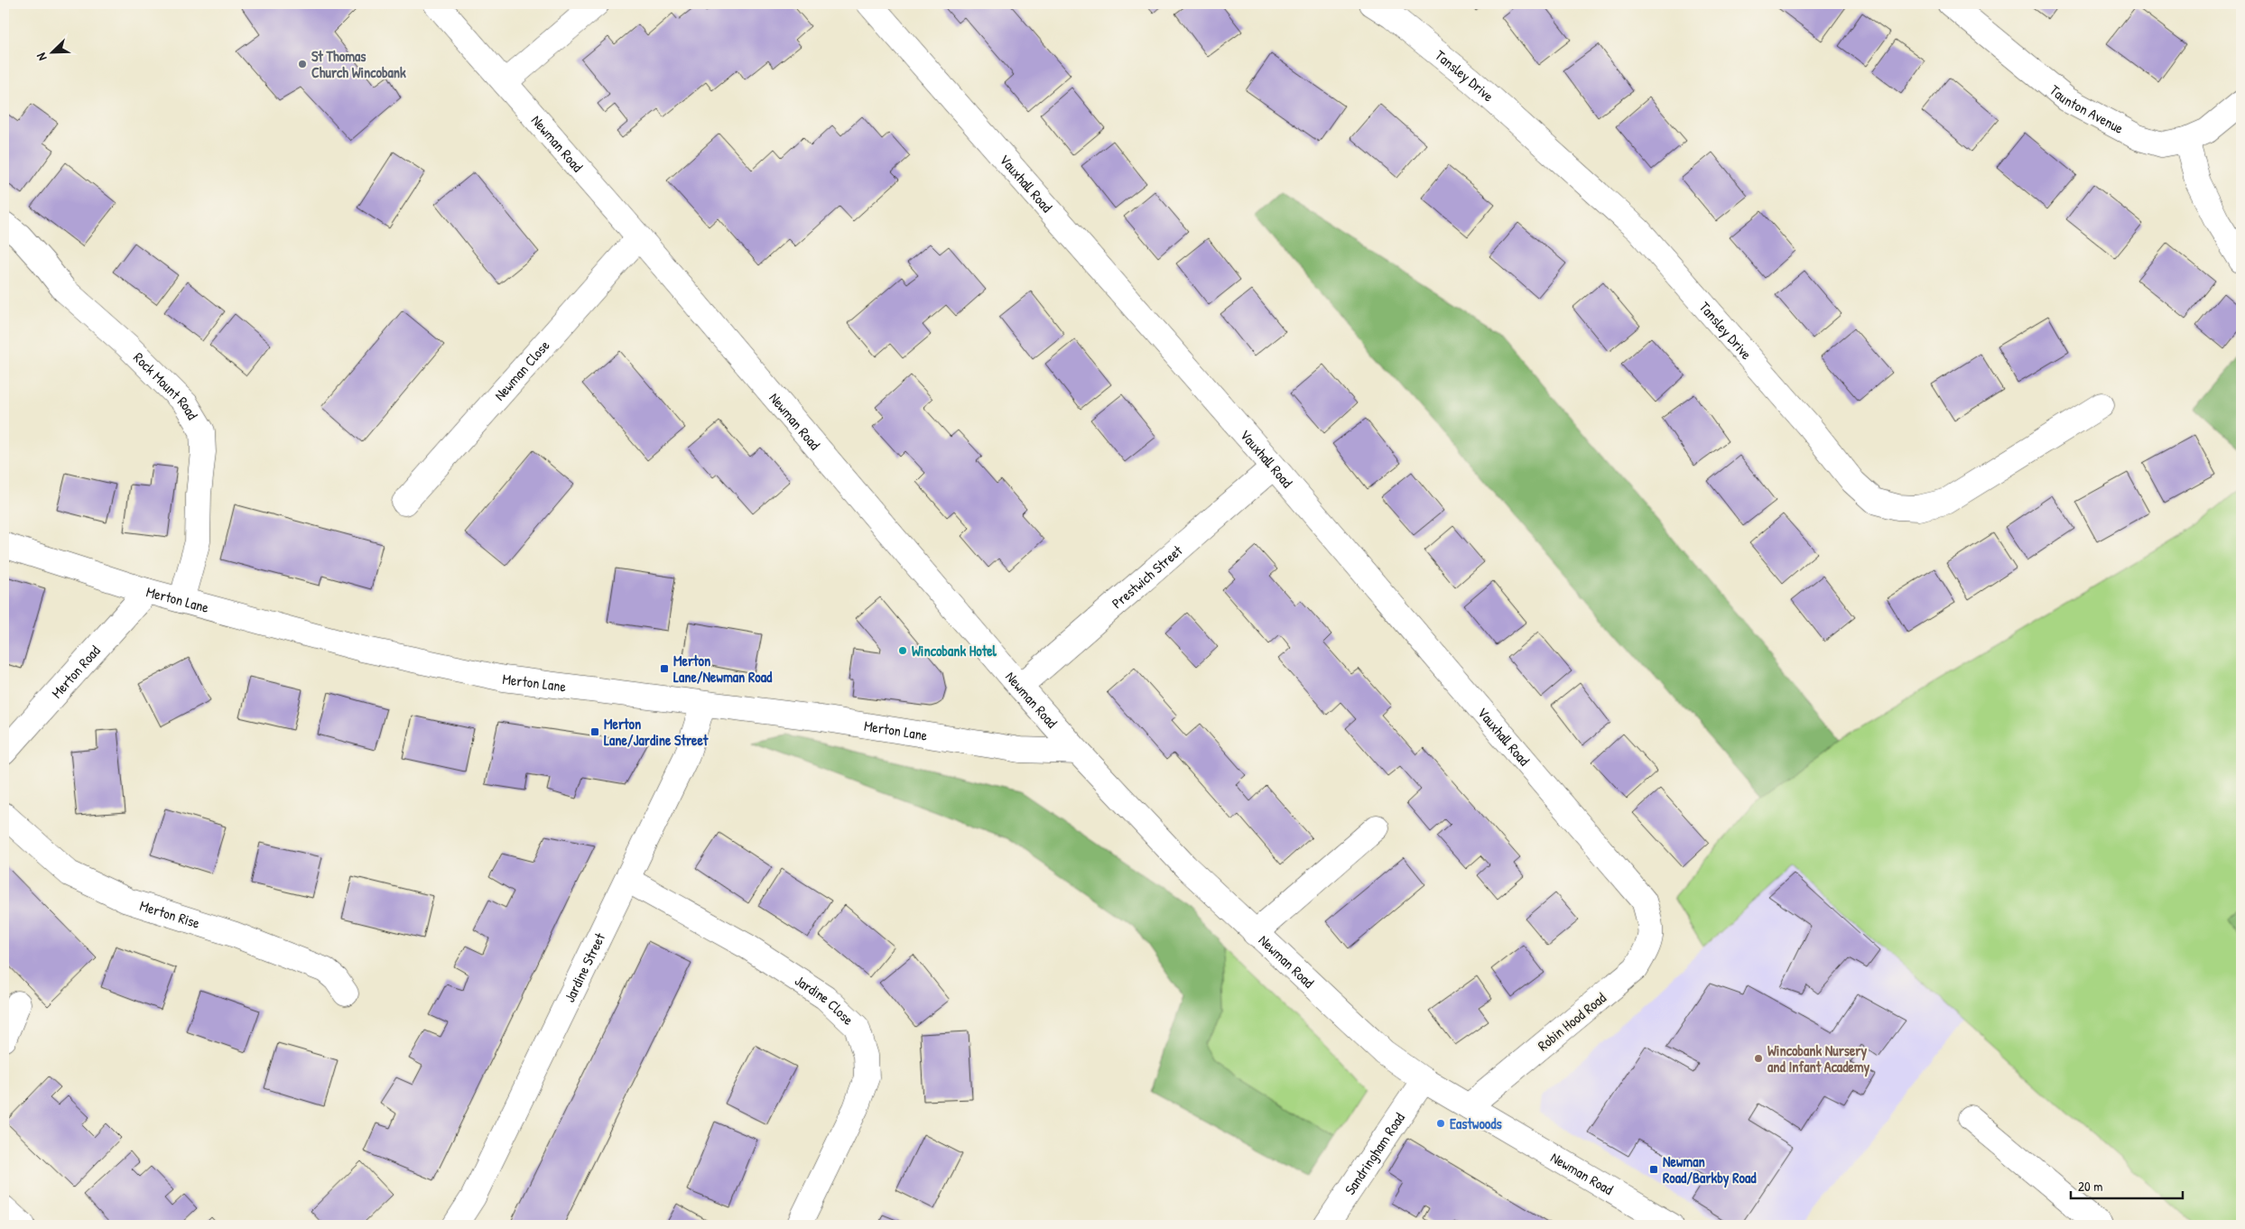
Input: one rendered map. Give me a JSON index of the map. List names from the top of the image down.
{
  "streets": {
    "street": [
      "Tansley Drive",
      "Taunton Avenue",
      "Newman Road",
      "Vauxhall Road",
      "Newman Close",
      "Rock Mount Road",
      "Prestwich Street",
      "Merton Lane",
      "Merton Road",
      "Merton Rise",
      "Jardine Street",
      "Jardine Close",
      "Robin Hood Road",
      "Sandringham Road"
    ]
  },
  "crossings": [
    ["Newman Road", "Newman Close"],
    ["Newman Road", "Prestwich Street"],
    ["Newman Road", "Merton Lane"],
    ["Newman Road", "Robin Hood Road"],
    ["Newman Road", "Sandringham Road"],
    ["Vauxhall Road", "Prestwich Street"],
    ["Vauxhall Road", "Robin Hood Road"],
    ["Rock Mount Road", "Merton Lane"],
    ["Merton Lane", "Merton Road"],
    ["Merton Lane", "Jardine Street"],
    ["Jardine Street", "Jardine Close"]
  ],
  "places": {
    "other": [
      "St Thomas Church Wincobank",
      "Wincobank Hotel",
      "Wincobank Nursery and Infant Academy",
      "Eastwoods"
    ],
    "transit": ["Merton Lane/Newman Road", "Merton Lane/Jardine Street", "Newman Road/Barkby Road"]
  },
  "scale_bar": "20 m",
  "north": "bottom left"
}
